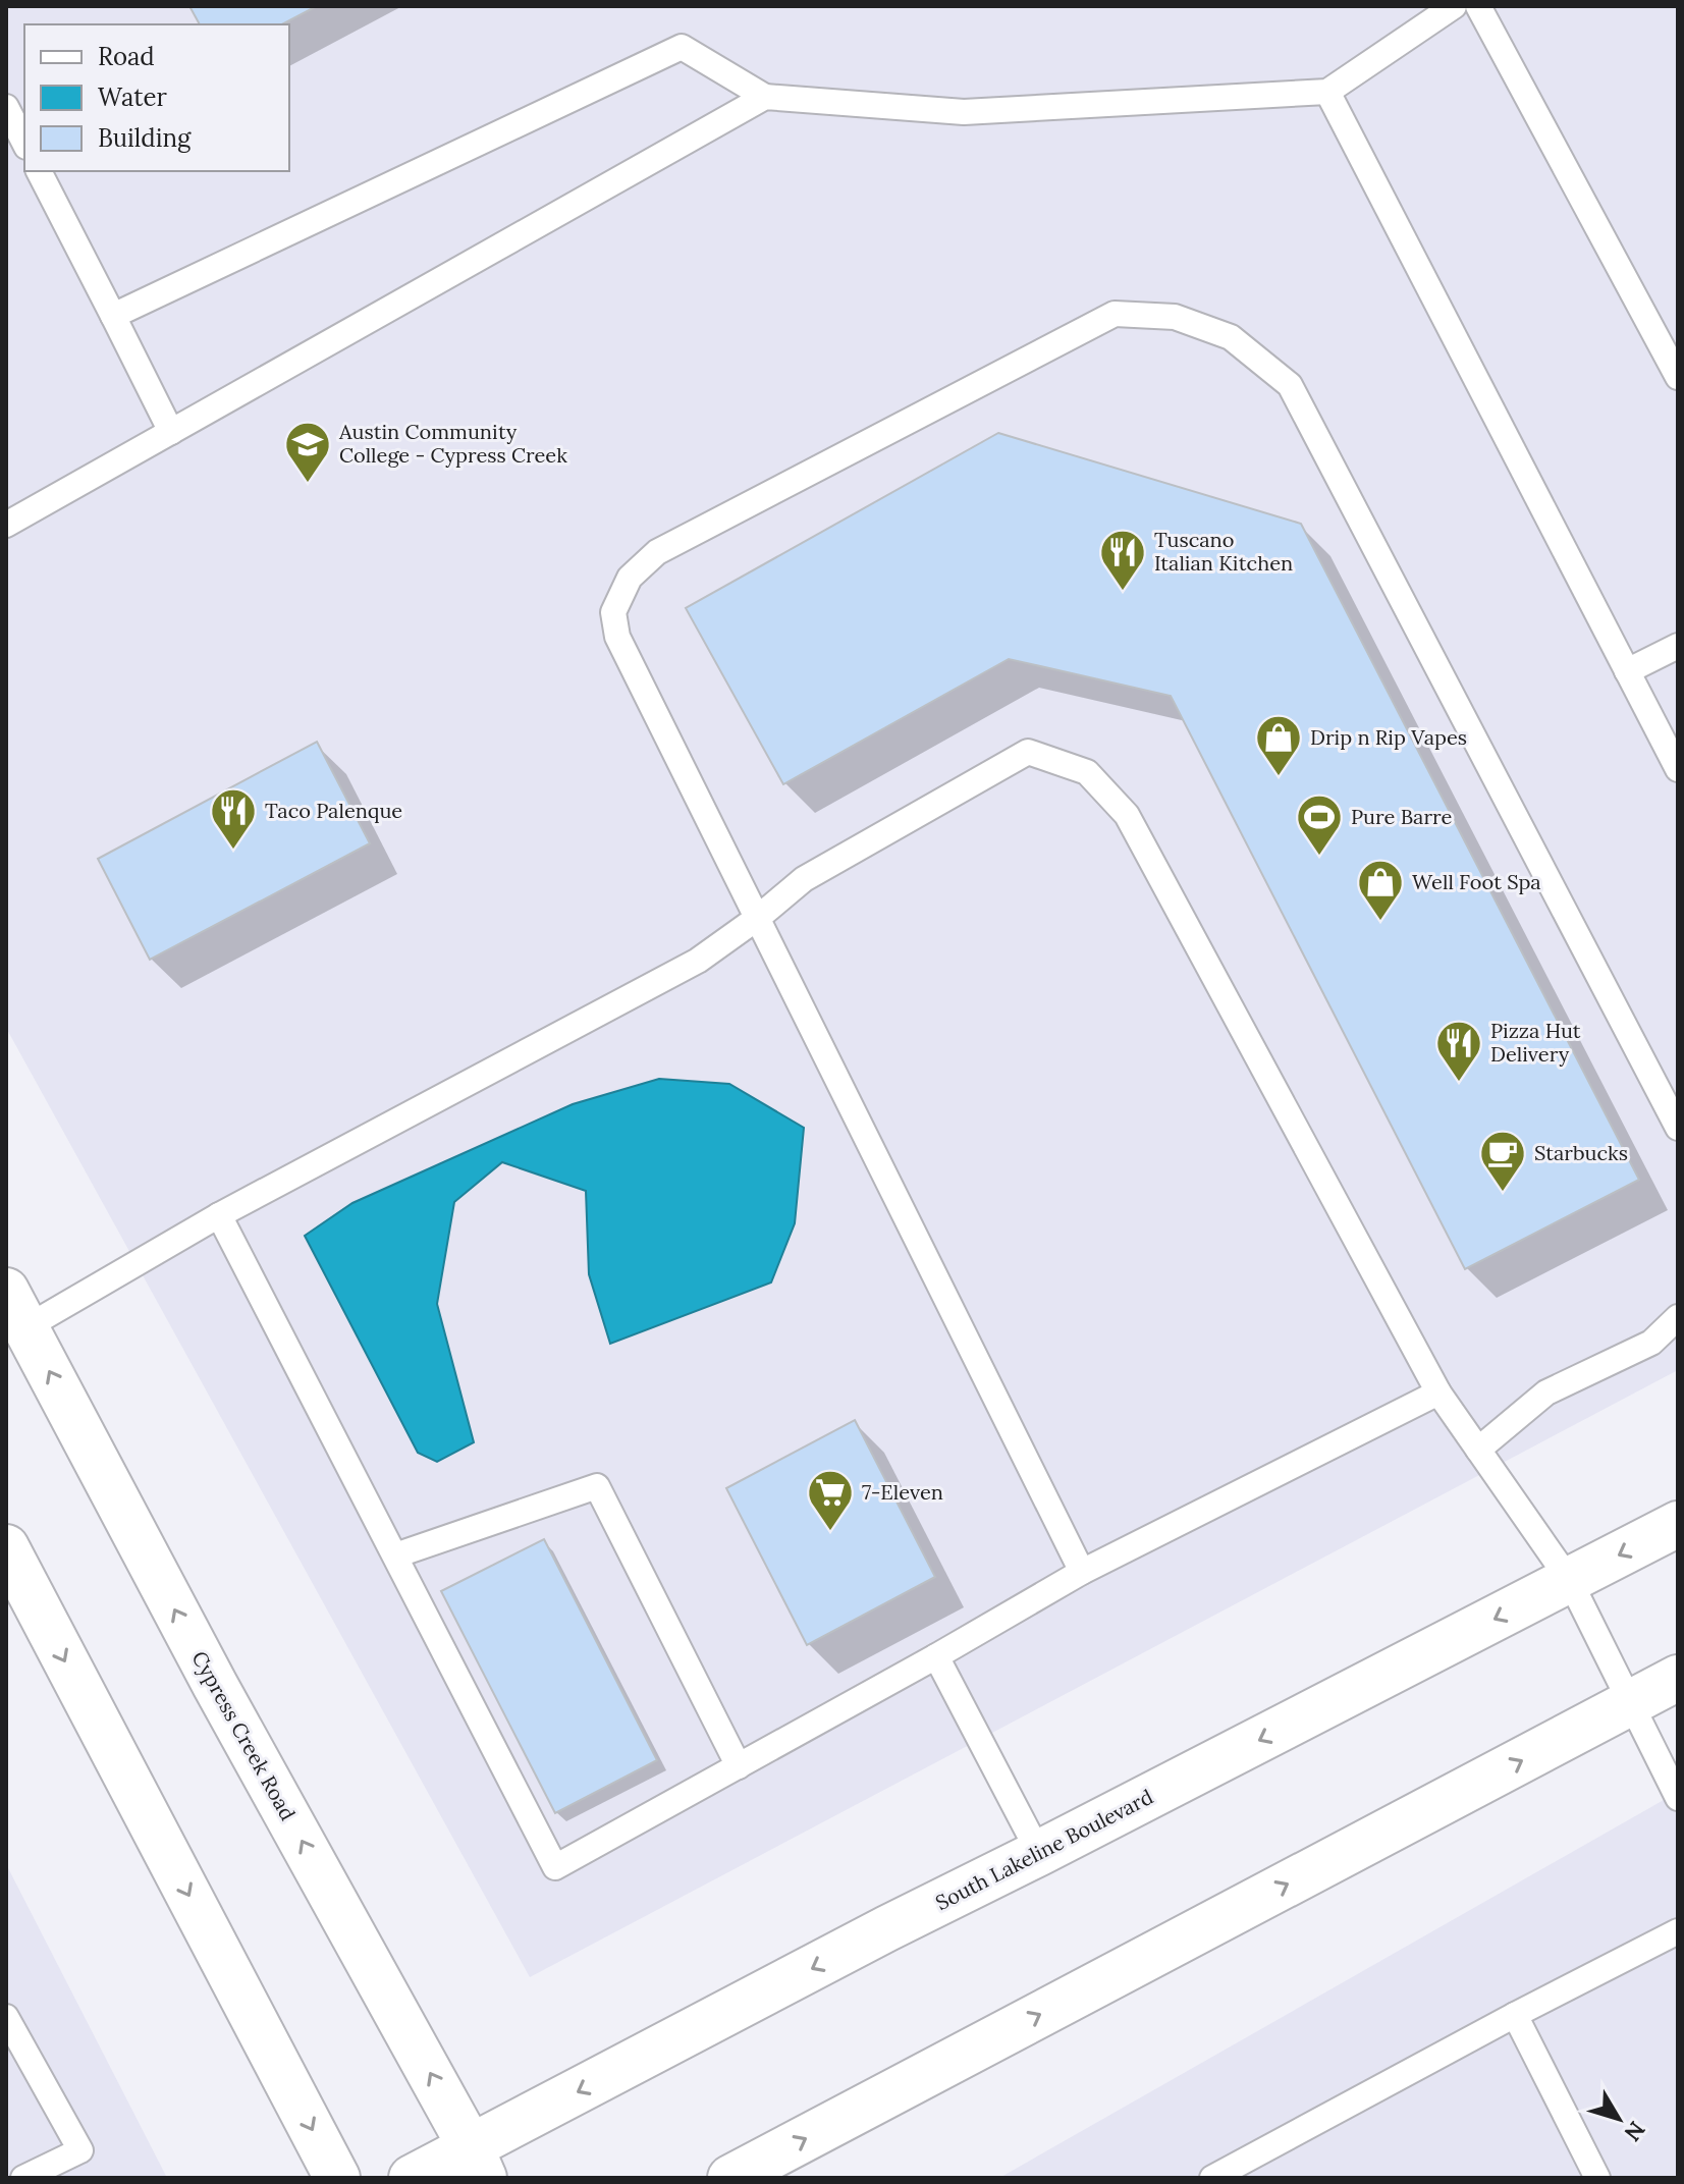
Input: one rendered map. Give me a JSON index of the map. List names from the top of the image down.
{
  "streets": {
    "main road": ["Cypress Creek Road", "South Lakeline Boulevard"]
  },
  "crossings": [
    ["Cypress Creek Road", "South Lakeline Boulevard"]
  ],
  "places": {
    "school or university": ["Austin Community College - Cypress Creek"],
    "restaurant": ["Tuscano Italian Kitchen", "Taco Palenque", "Pizza Hut Delivery"],
    "shop": ["Drip n Rip Vapes", "Well Foot Spa"],
    "sports": ["Pure Barre"],
    "cafe": ["Starbucks"],
    "supermarket": ["7-Eleven"]
  },
  "legend": ["Road", "Water", "Building"],
  "north": "bottom right"
}
